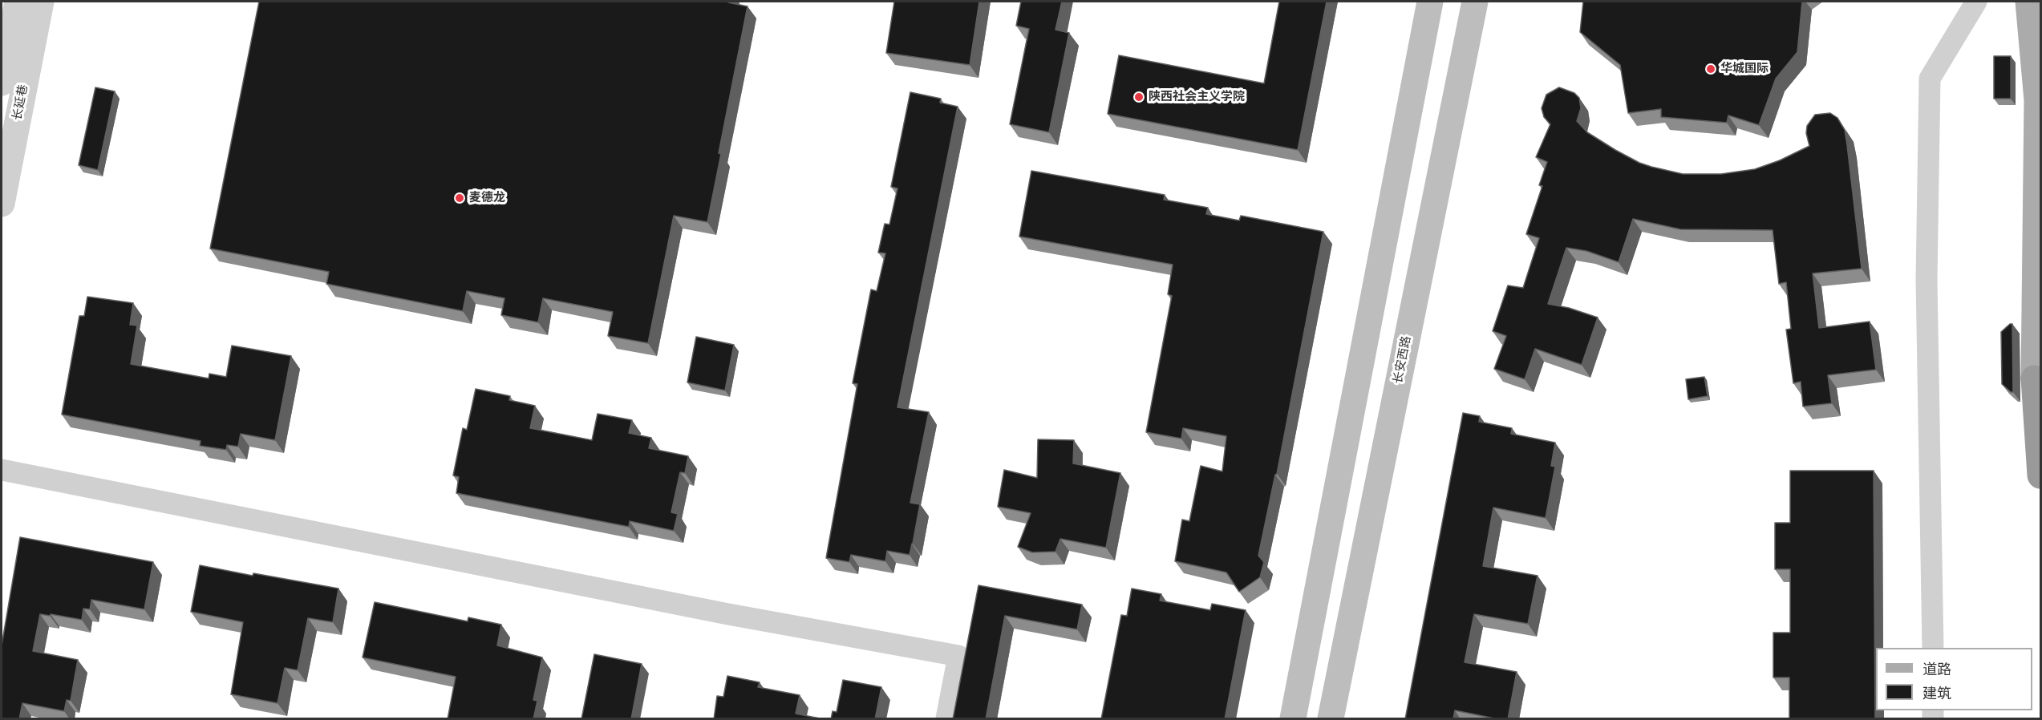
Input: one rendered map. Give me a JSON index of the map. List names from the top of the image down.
{
  "streets": {
    "main road": ["长安西路"],
    "street": ["长延巷"]
  },
  "places": ["华城国际", "陕西社会主义学院", "麦德龙"],
  "legend": ["道路", "建筑"]
}
